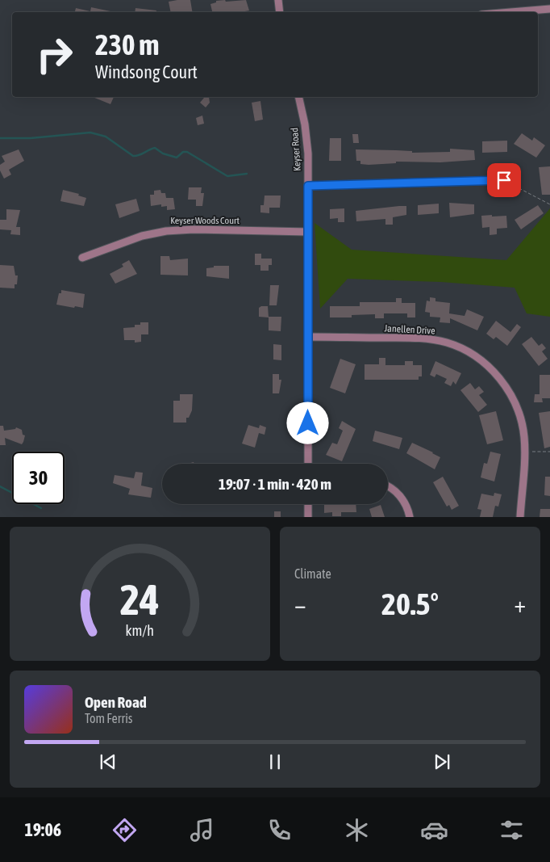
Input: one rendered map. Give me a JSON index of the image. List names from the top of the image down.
{
  "streets": {
    "street": ["Keyser Road", "Keyser Woods Court", "Janellen Drive"]
  },
  "crossings": [
    ["Keyser Road", "Keyser Woods Court"],
    ["Keyser Road", "Janellen Drive"]
  ],
  "page": {
    "turn": ["230 m", "Windsong Court"],
    "limit": "30",
    "trip": "19:07 · 1 min · 420 m",
    "tile": "Climate",
    "heat": ["−", "20.5°", "+"],
    "song": ["Open Road", "Tom Ferris"],
    "tabs": "19:06",
    "gauge": ["24", "km/h"]
  }
}
